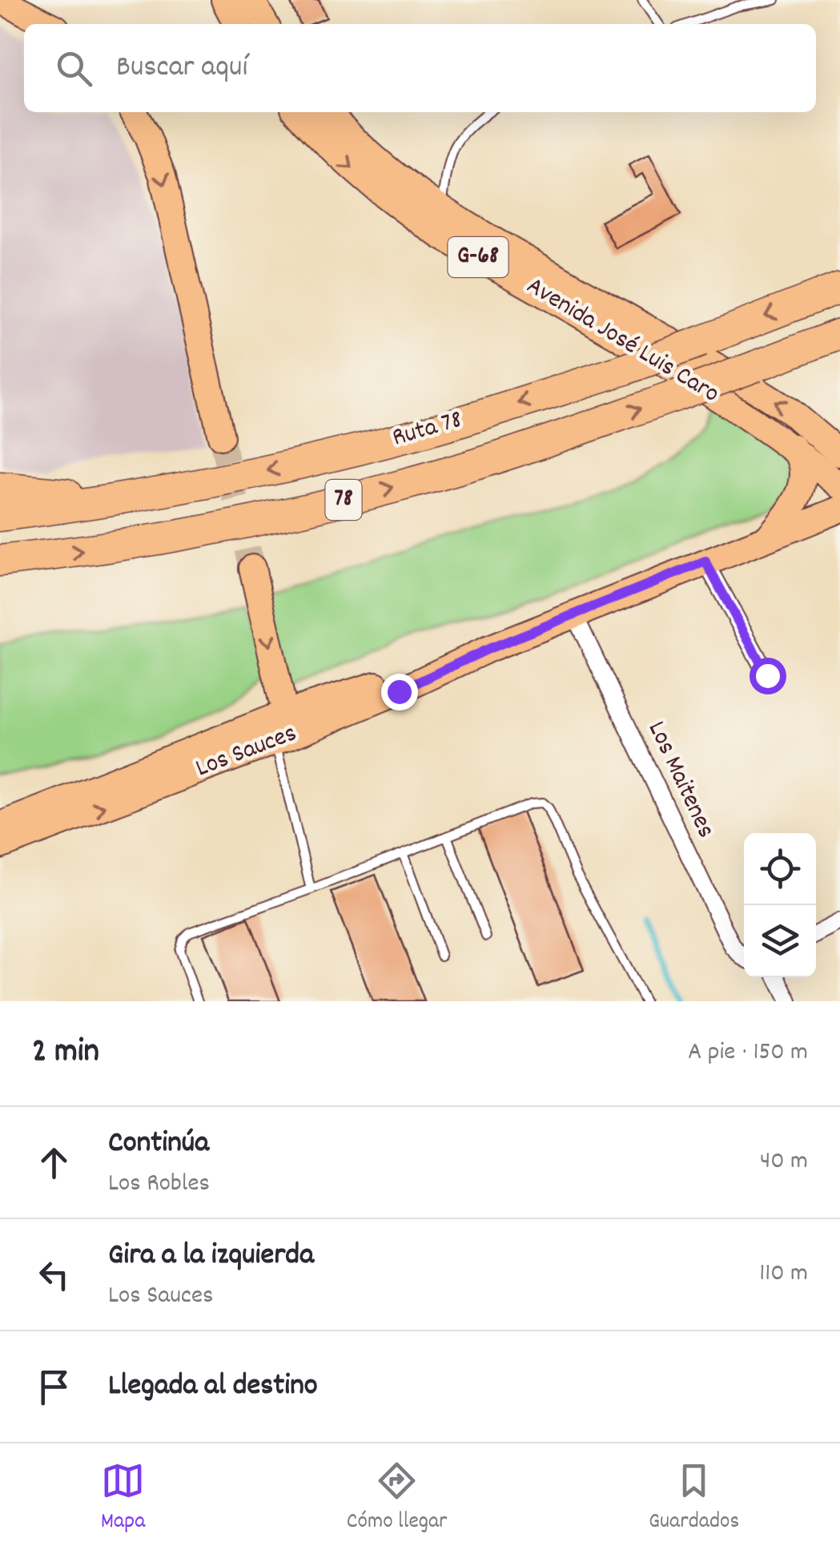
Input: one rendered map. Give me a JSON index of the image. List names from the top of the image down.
{
  "streets": {
    "highway": ["Ruta 78", "78"],
    "main road": ["G-68", "Avenida José Luis Caro", "Los Sauces"],
    "street": ["Los Maitenes"]
  },
  "crossings": [
    ["Los Sauces", "Los Maitenes"]
  ],
  "page": {
    "search": "Buscar aquí",
    "heading": ["2 min", "A pie · 150 m"],
    "list": [
      ["Continúa", "Los Robles", "40 m"],
      ["Gira a la izquierda", "Los Sauces", "110 m"],
      "Llegada al destino"
    ],
    "nav": ["Mapa", "Cómo llegar", "Guardados"]
  }
}
